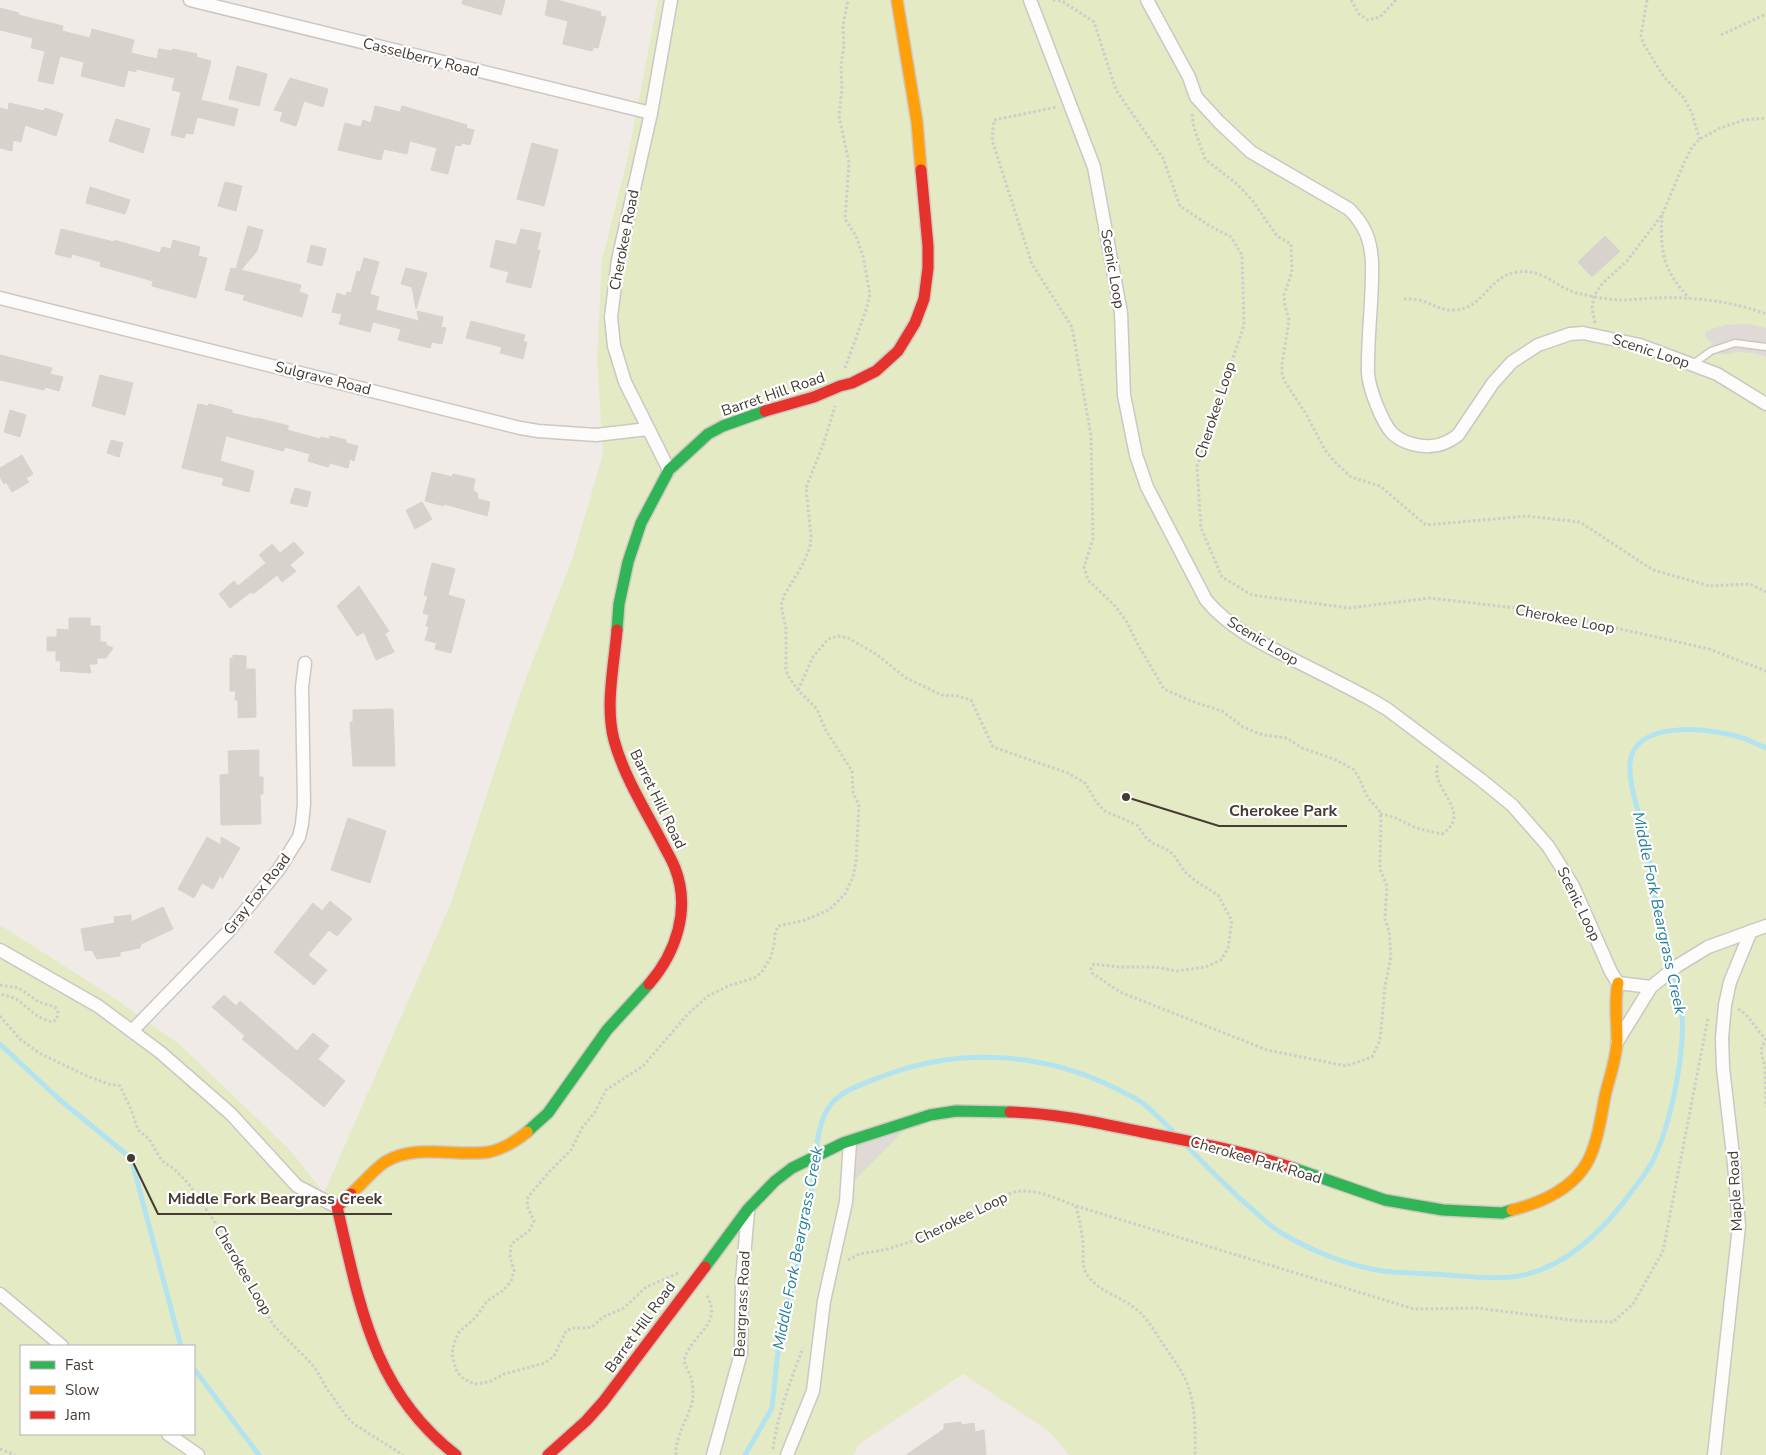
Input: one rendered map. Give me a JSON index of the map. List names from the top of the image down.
{
  "streets": {
    "street": [
      "Casselberry Road",
      "Cherokee Road",
      "Scenic Loop",
      "Sulgrave Road",
      "Barret Hill Road",
      "Gray Fox Road",
      "Cherokee Park Road",
      "Maple Road",
      "Beargrass Road"
    ],
    "path": ["Cherokee Loop"]
  },
  "crossings": [
    ["Casselberry Road", "Cherokee Road"],
    ["Cherokee Road", "Sulgrave Road"],
    ["Cherokee Road", "Barret Hill Road"],
    ["Scenic Loop", "Cherokee Park Road"],
    ["Barret Hill Road", "Cherokee Park Road"],
    ["Barret Hill Road", "Beargrass Road"],
    ["Cherokee Loop", "Maple Road"],
    ["Cherokee Park Road", "Beargrass Road"]
  ],
  "water": ["Middle Fork Beargrass Creek"],
  "places": ["Cherokee Park", "Middle Fork Beargrass Creek"],
  "legend": ["Fast", "Slow", "Jam"]
}
